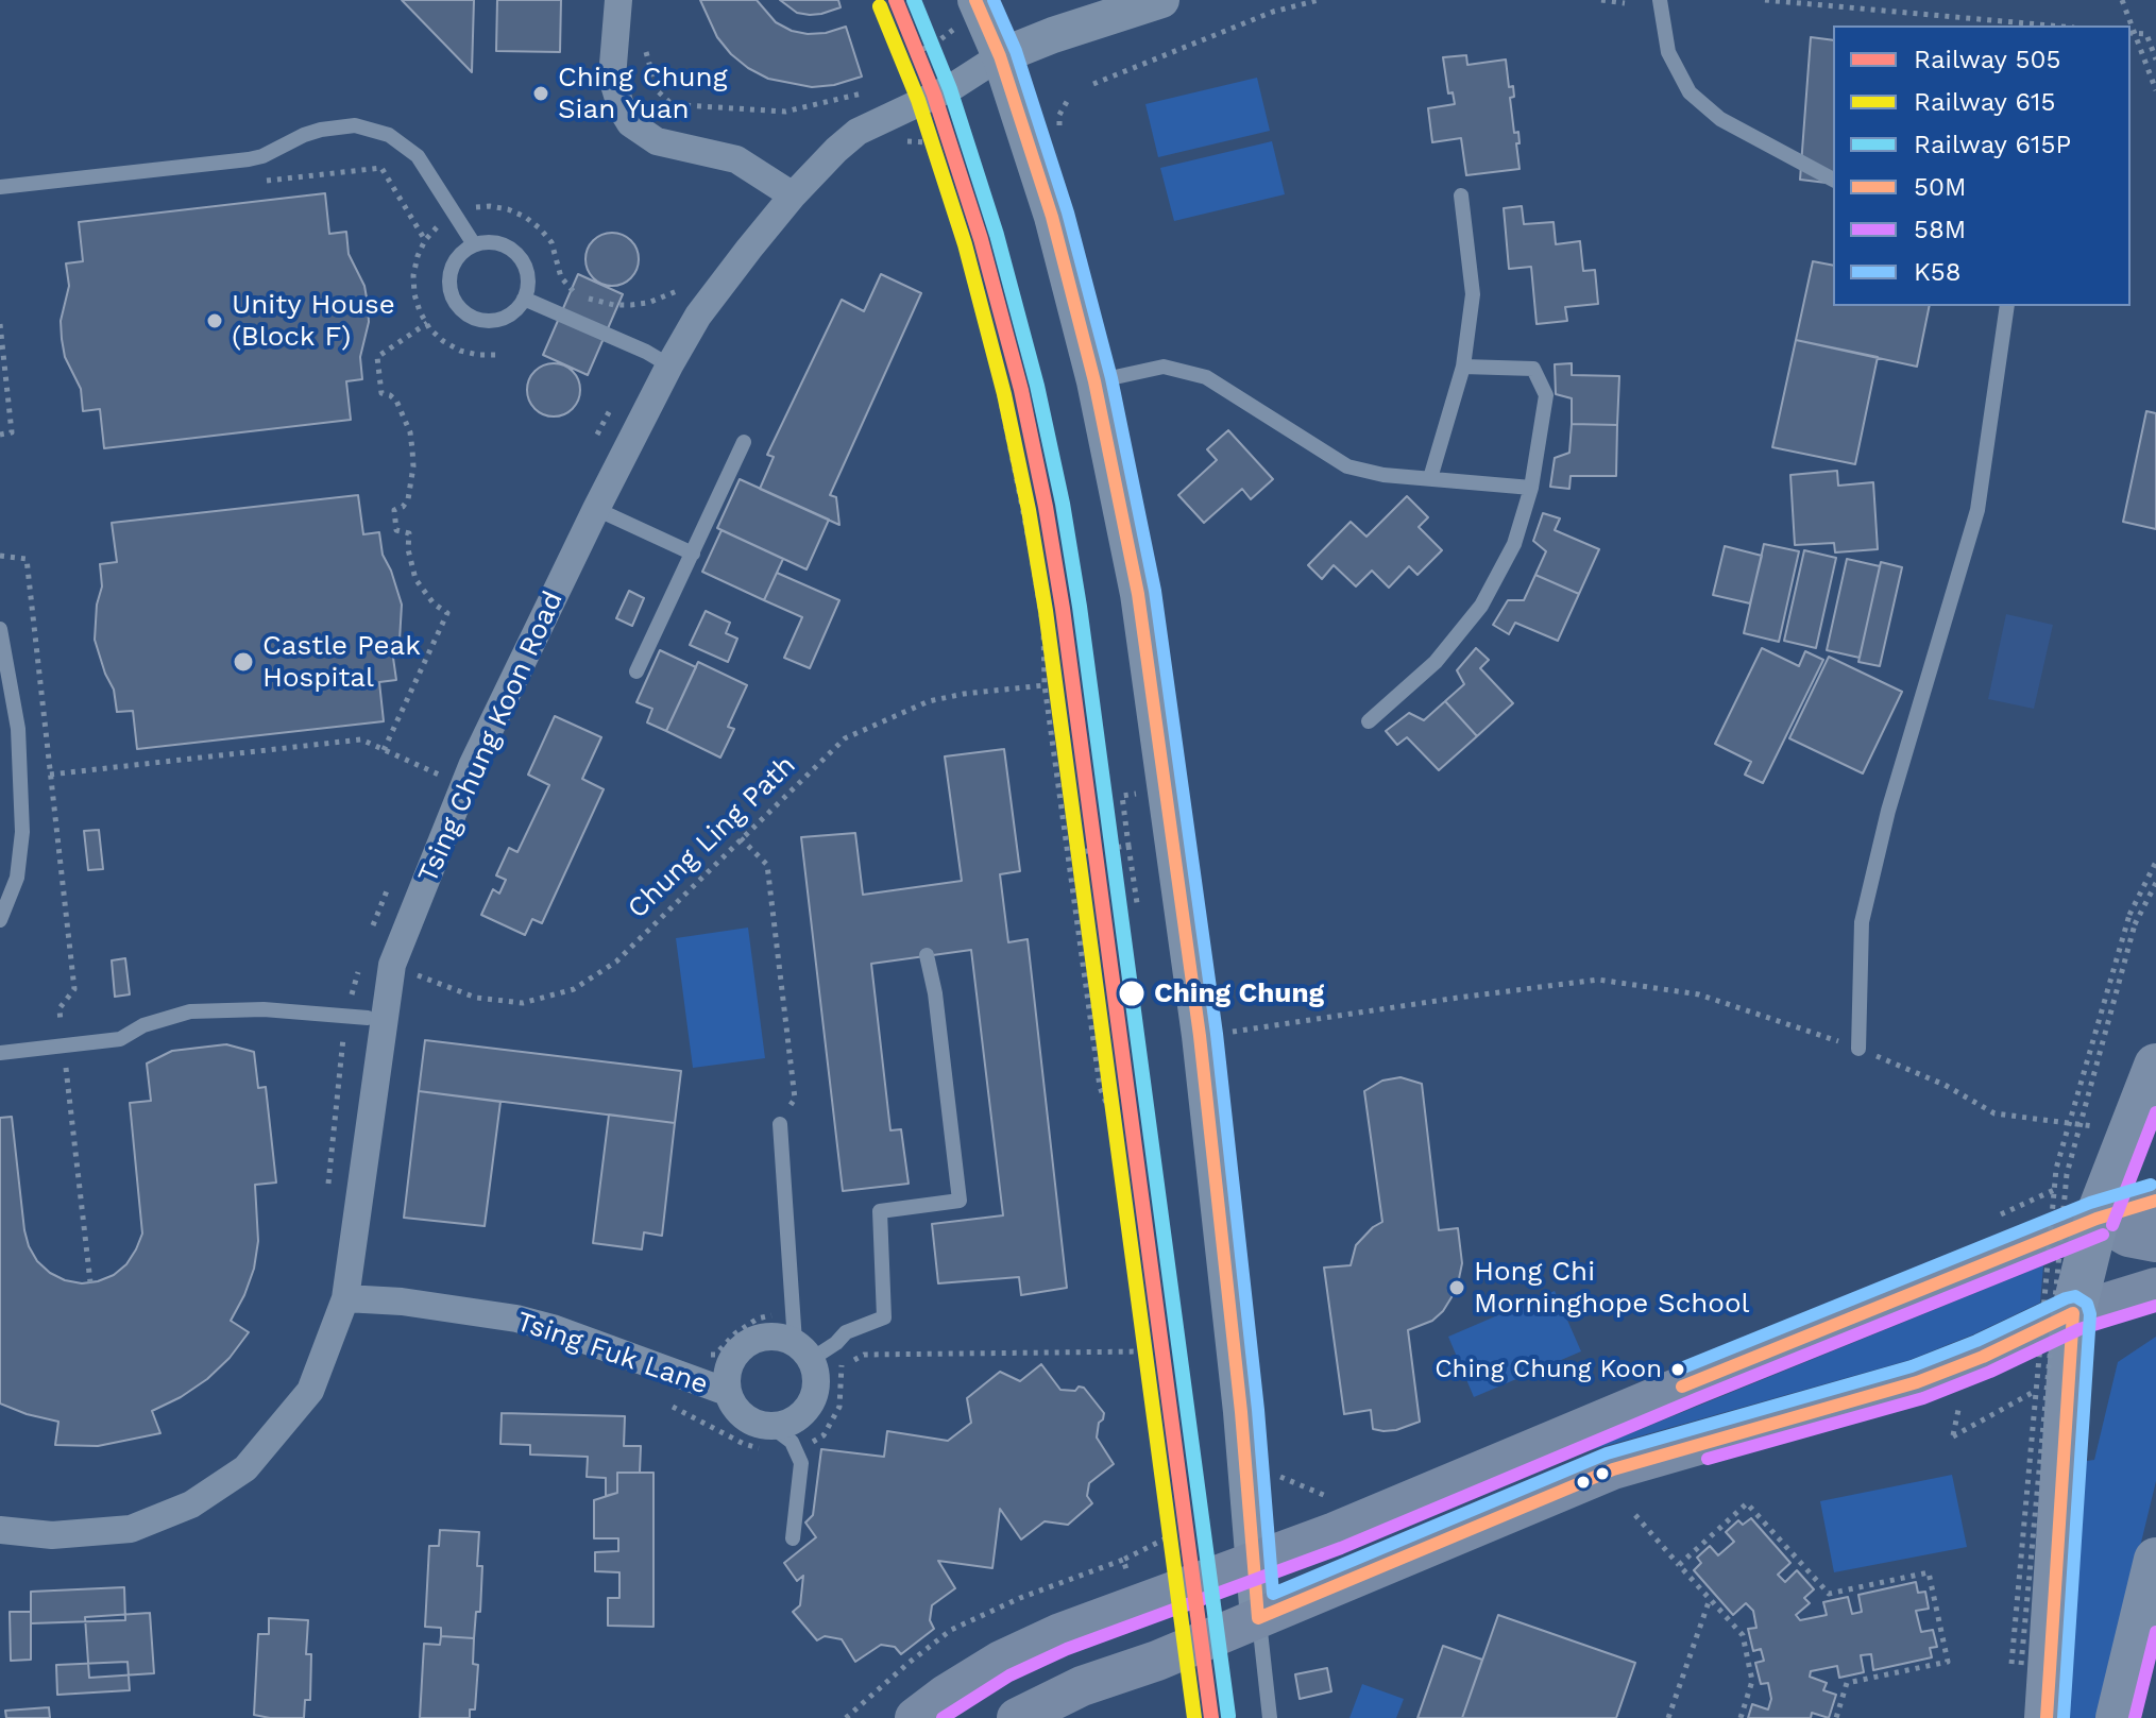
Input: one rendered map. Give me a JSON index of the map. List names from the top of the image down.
{
  "streets": {
    "street": ["Tsing Chung Koon Road", "Tsing Fuk Lane"],
    "path": ["Chung Ling Path"]
  },
  "crossings": [
    ["Tsing Chung Koon Road", "Tsing Fuk Lane"]
  ],
  "places": [
    "Ching Chung Sian Yuan",
    "Unity House (Block F)",
    "Castle Peak Hospital",
    "Ching Chung",
    "Hong Chi Morninghope School",
    "Ching Chung Koon"
  ],
  "lines": [
    "rail line 505",
    "rail line 615P",
    "transit line 50M",
    "transit line K58",
    "rail line 615",
    "transit line 58M"
  ],
  "legend": [
    "Railway 505",
    "Railway 615",
    "Railway 615P",
    "50M",
    "58M",
    "K58"
  ]
}
